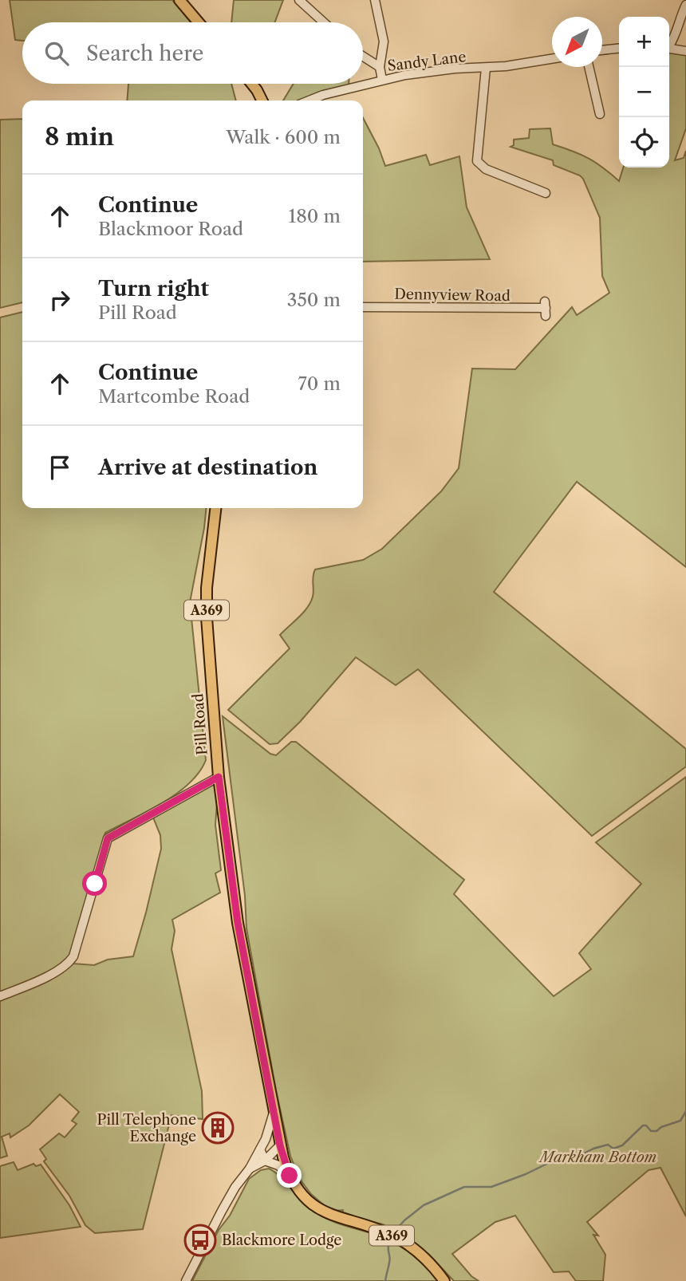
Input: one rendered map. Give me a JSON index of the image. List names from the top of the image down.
{
  "streets": {
    "main road": ["A369", "Pill Road"],
    "street": ["Sandy Lane", "Dennyview Road"]
  },
  "crossings": [
    ["A369", "Pill Road"]
  ],
  "parks": ["Markham Bottom"],
  "places": {
    "building": ["Pill Telephone Exchange"],
    "bus stop": ["Blackmore Lodge"]
  },
  "north": "bottom left",
  "page": {
    "map_buttons": ["+", "−"],
    "search": "Search here",
    "heading": ["8 min", "Walk · 600 m"],
    "list": [
      ["Continue", "Blackmoor Road", "180 m"],
      ["Turn right", "Pill Road", "350 m"],
      ["Continue", "Martcombe Road", "70 m"],
      "Arrive at destination"
    ]
  }
}
